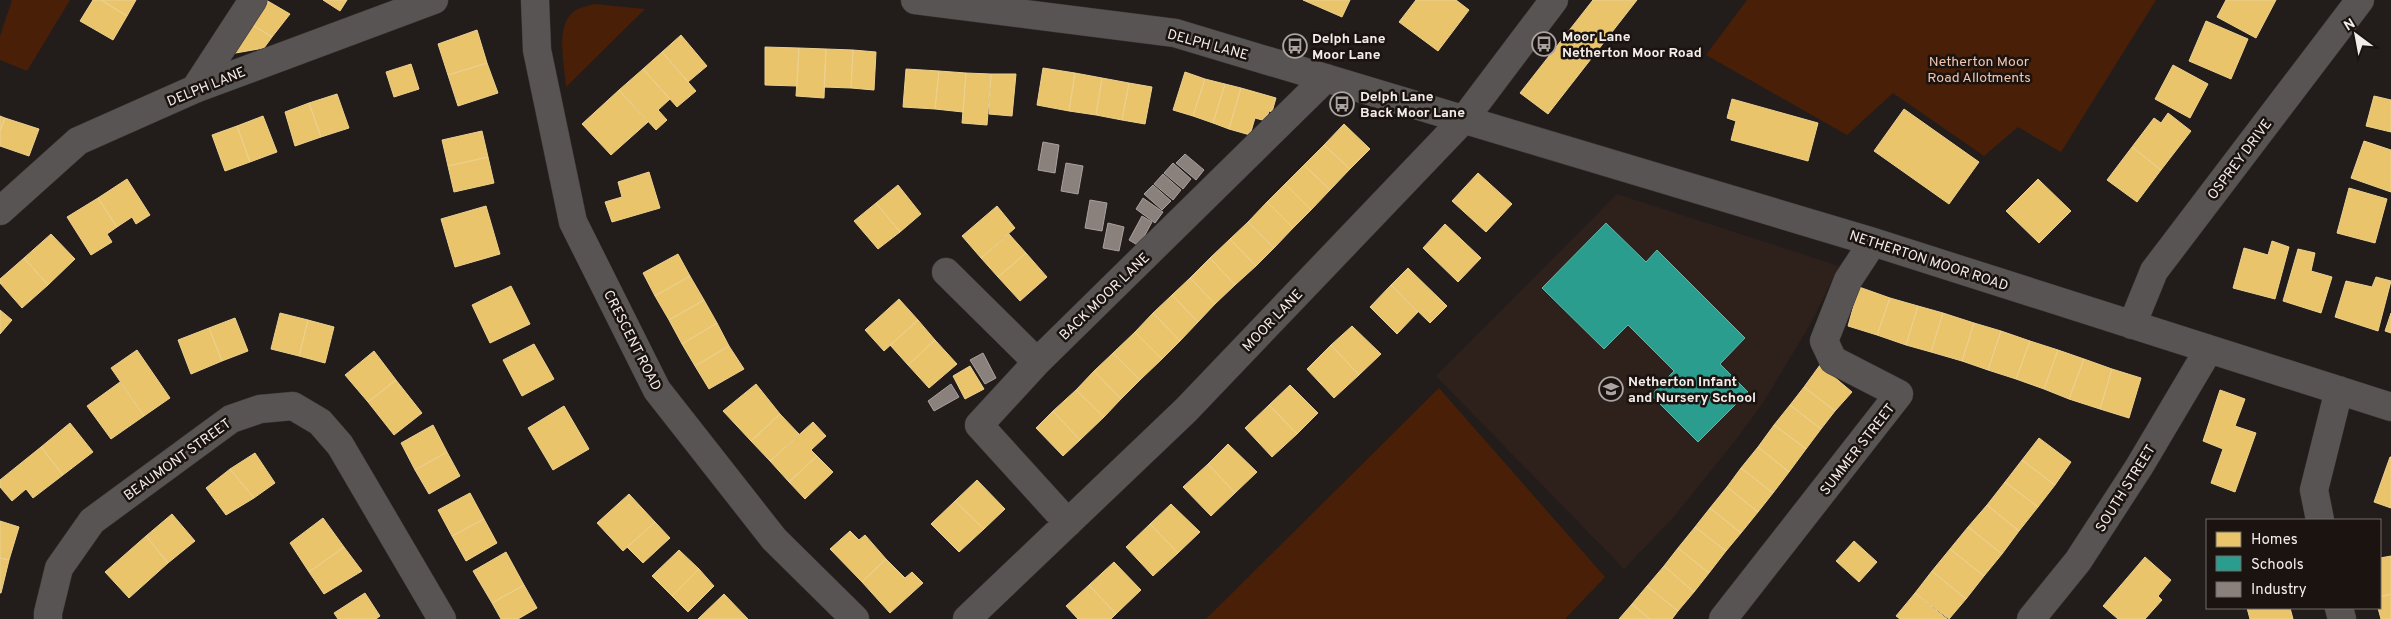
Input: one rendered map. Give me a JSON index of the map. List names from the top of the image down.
{
  "streets": {
    "street": [
      "DELPH LANE",
      "OSPREY DRIVE",
      "NETHERTON MOOR ROAD",
      "BACK MOOR LANE",
      "MOOR LANE",
      "CRESCENT ROAD",
      "SUMMER STREET",
      "BEAUMONT STREET",
      "SOUTH STREET"
    ]
  },
  "crossings": [
    ["DELPH LANE", "NETHERTON MOOR ROAD"],
    ["DELPH LANE", "BACK MOOR LANE"],
    ["DELPH LANE", "MOOR LANE"],
    ["OSPREY DRIVE", "NETHERTON MOOR ROAD"],
    ["NETHERTON MOOR ROAD", "MOOR LANE"],
    ["NETHERTON MOOR ROAD", "SUMMER STREET"],
    ["NETHERTON MOOR ROAD", "SOUTH STREET"],
    ["BACK MOOR LANE", "MOOR LANE"]
  ],
  "parks": ["Netherton Moor Road Allotments"],
  "places": {
    "bus stop": ["Moor Lane Netherton Moor Road", "Delph Lane Moor Lane", "Delph Lane Back Moor Lane"],
    "school or university": ["Netherton Infant and Nursery School"]
  },
  "legend": ["Homes", "Schools", "Industry"],
  "north": "top left"
}
